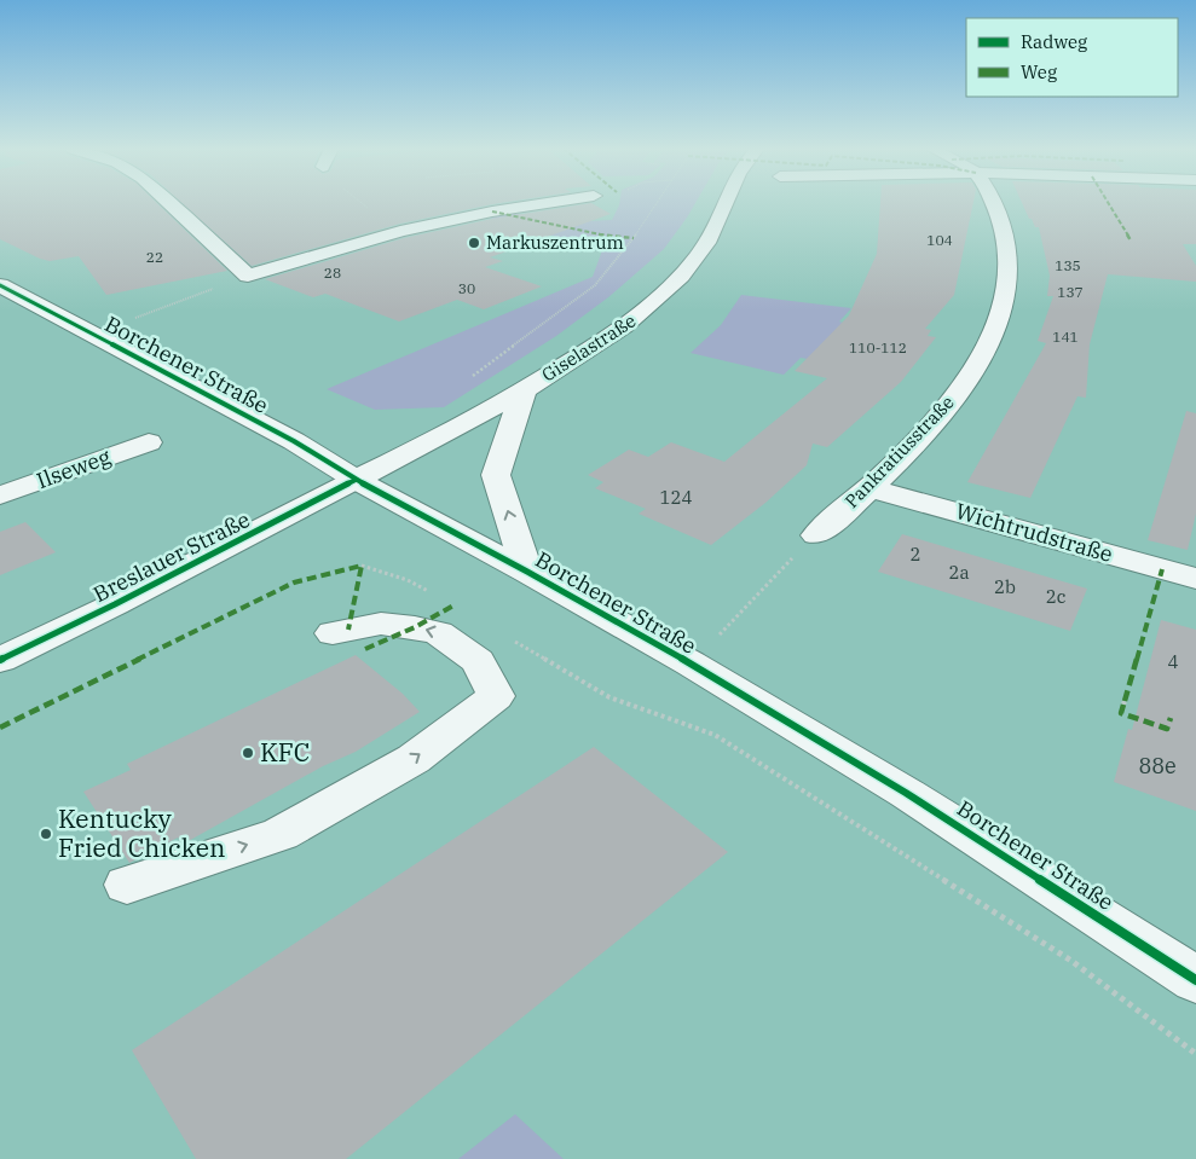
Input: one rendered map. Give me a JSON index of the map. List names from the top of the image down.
{
  "streets": {
    "street": [
      "Giselastraße",
      "Borchener Straße",
      "Pankratiusstraße",
      "Ilseweg",
      "Wichtrudstraße",
      "Breslauer Straße"
    ]
  },
  "crossings": [
    ["Giselastraße", "Borchener Straße"],
    ["Giselastraße", "Breslauer Straße"],
    ["Borchener Straße", "Breslauer Straße"],
    ["Pankratiusstraße", "Wichtrudstraße"]
  ],
  "places": ["Markuszentrum", "KFC", "Kentucky Fried Chicken"],
  "house_numbers": [
    "104",
    "22",
    "135",
    "28",
    "30",
    "137",
    "141",
    "110-112",
    "124",
    "2",
    "2a",
    "2b",
    "2c",
    "4",
    "88e"
  ],
  "legend": ["Radweg", "Weg"]
}
